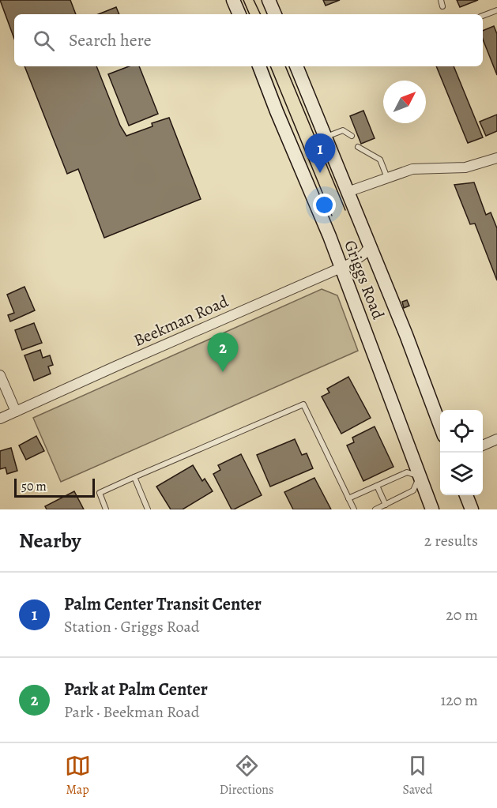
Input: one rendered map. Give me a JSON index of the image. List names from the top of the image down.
{
  "streets": {
    "main road": ["Griggs Road"],
    "street": ["Beekman Road"]
  },
  "crossings": [
    ["Griggs Road", "Beekman Road"]
  ],
  "scale_bar": "50 m",
  "north": "top right",
  "page": {
    "search": "Search here",
    "pins": ["1", "2"],
    "scale": "50 m",
    "heading": ["Nearby", "2 results"],
    "list": [
      {
        "mark": "1",
        "name": "Palm Center Transit Center",
        "note": "Station · Griggs Road",
        "value": "20 m"
      },
      {
        "mark": "2",
        "name": "Park at Palm Center",
        "note": "Park · Beekman Road",
        "value": "120 m"
      }
    ],
    "nav": ["Map", "Directions", "Saved"]
  }
}
